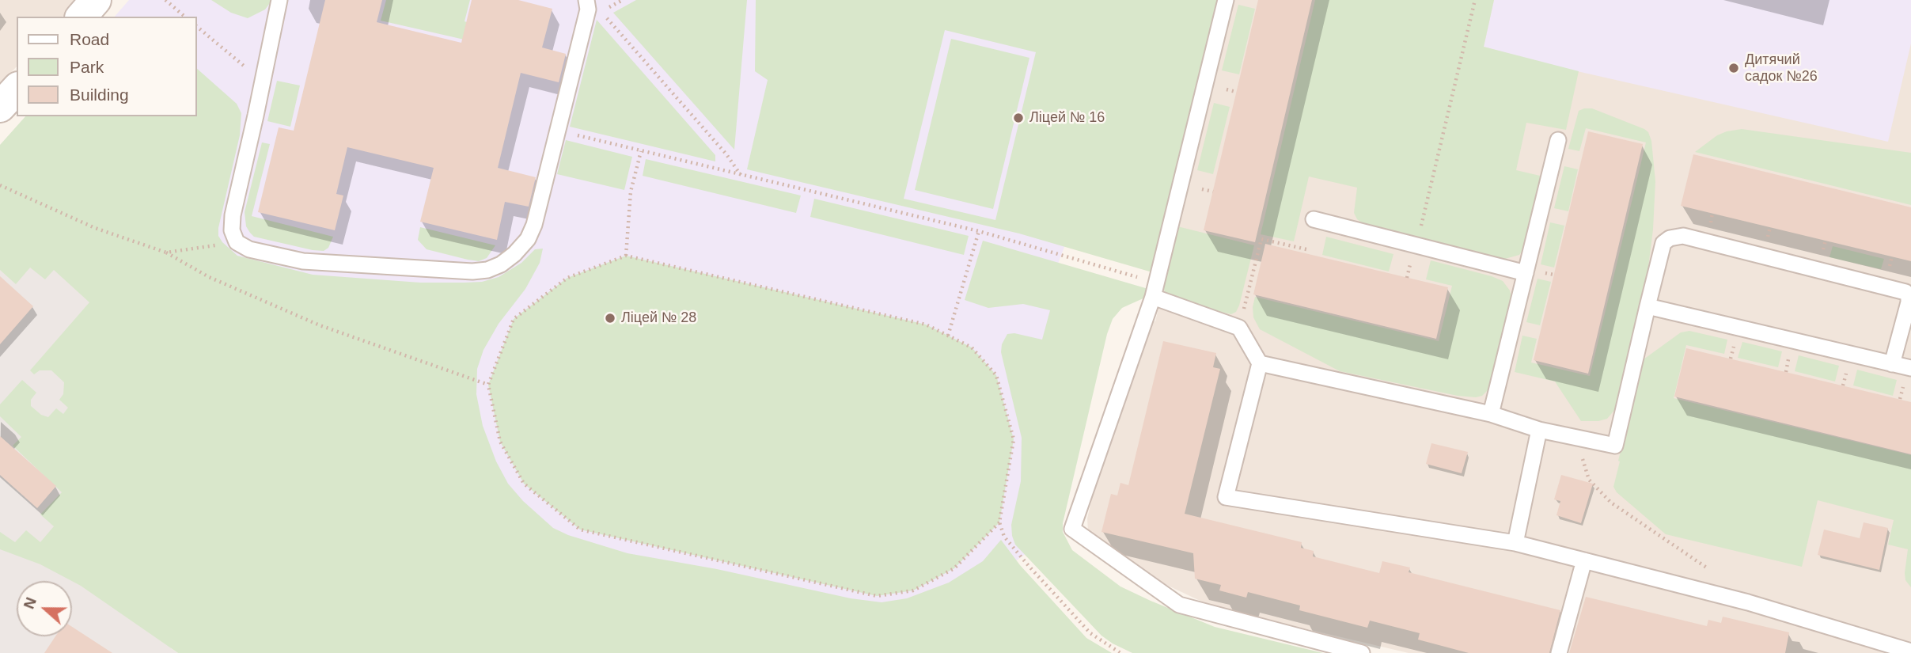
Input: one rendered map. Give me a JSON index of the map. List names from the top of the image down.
{
  "places": ["Дитячий садок №26", "Ліцей № 16", "Ліцей № 28"],
  "legend": ["Road", "Park", "Building"],
  "north": "left"
}
